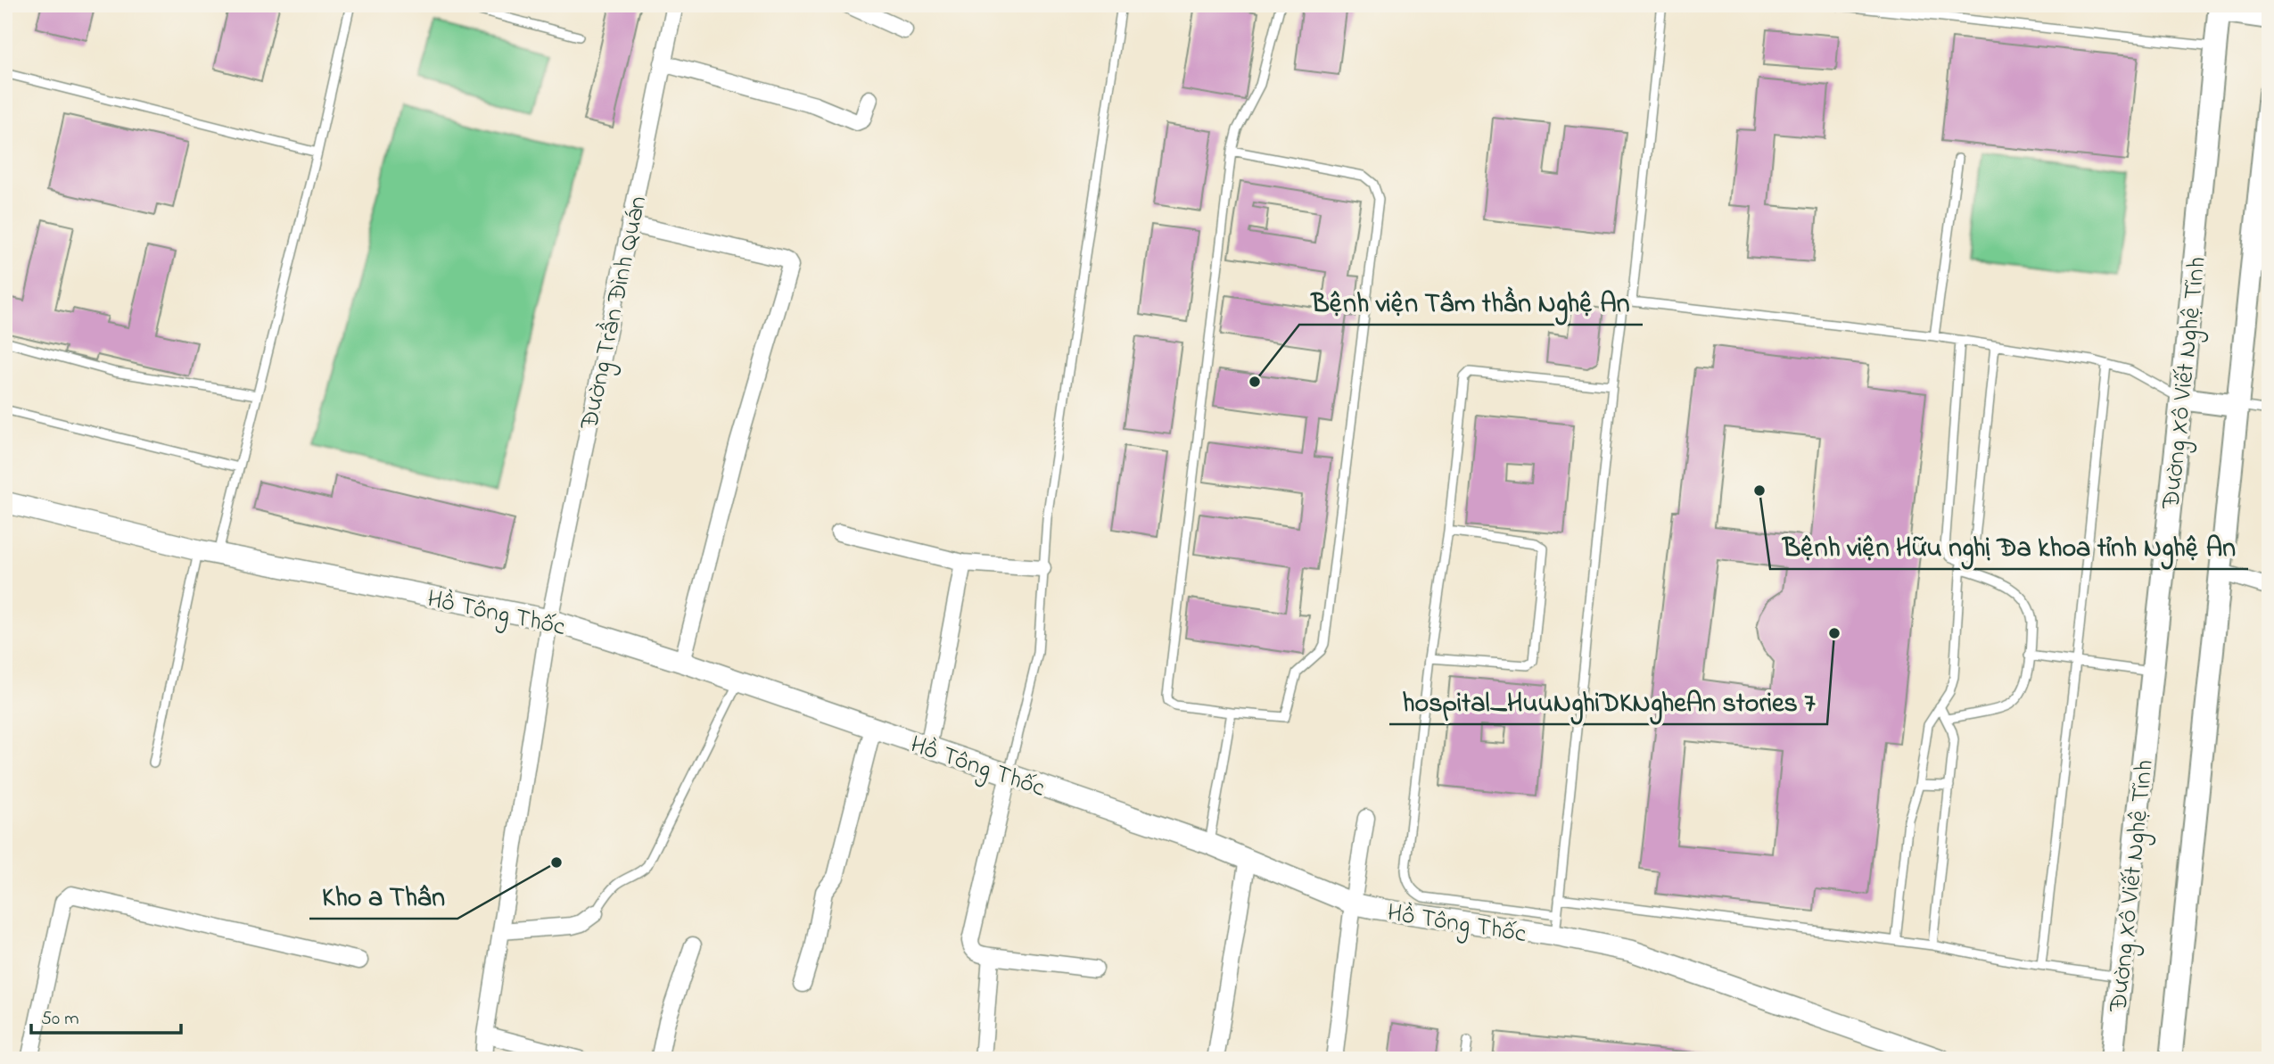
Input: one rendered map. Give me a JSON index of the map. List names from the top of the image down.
{
  "streets": {
    "main road": ["Đường Xô Viết Nghệ Tĩnh"],
    "street": ["Đường Trần Đình Quán", "Hồ Tông Thốc"]
  },
  "crossings": [
    ["Đường Trần Đình Quán", "Hồ Tông Thốc"]
  ],
  "places": [
    "Bệnh viện Tâm thần Nghệ An",
    "Bệnh viện Hữu nghị Đa khoa tỉnh Nghệ An",
    "hospital_HuuNghiDKNgheAn stories 7",
    "Kho a Thân"
  ],
  "scale_bar": "50 m"
}
